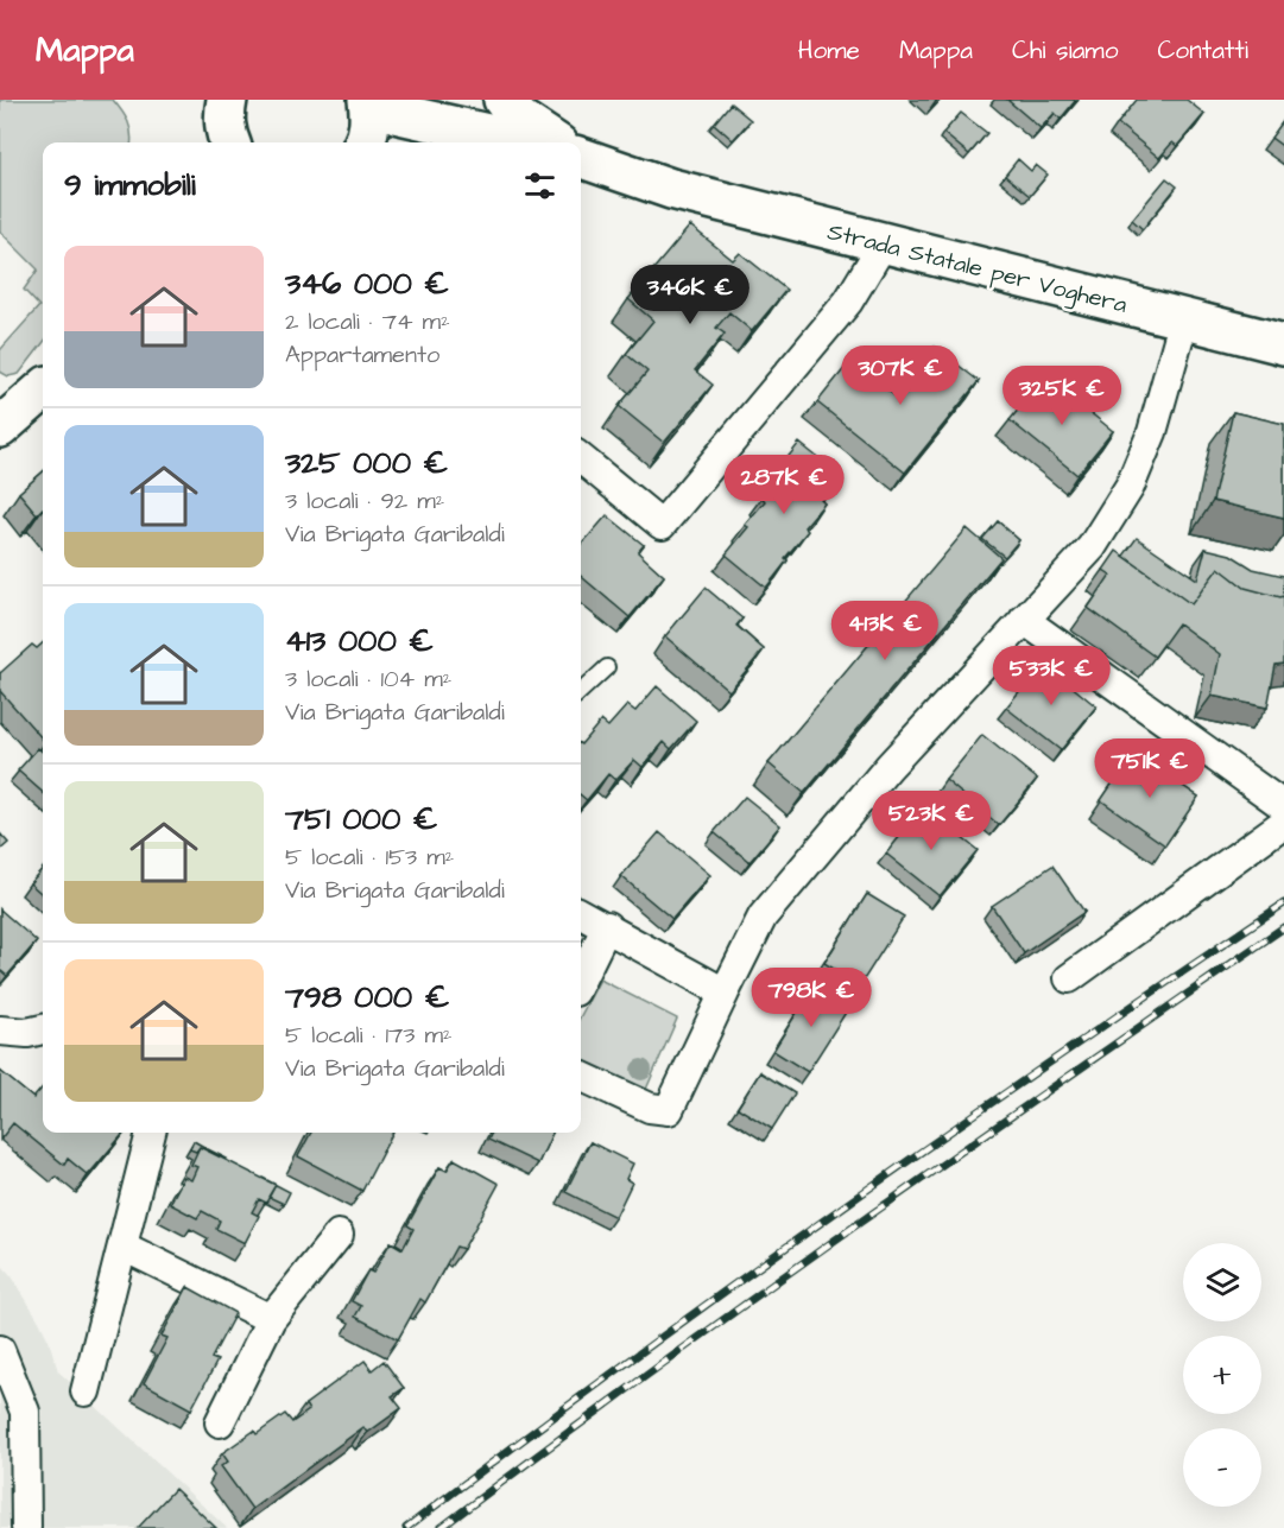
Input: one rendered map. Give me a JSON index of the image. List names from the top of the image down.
{
  "streets": {
    "main road": ["Strada Statale per Voghera"]
  },
  "page": {
    "header": "Mappa",
    "nav": [
      "Home",
      "Mappa",
      "Chi siamo",
      "Contatti"
    ],
    "heading": "9 immobili",
    "list": [
      {
        "name": "346 000 €",
        "note": "2 locali · 74 m² · Appartamento"
      },
      {
        "name": "325 000 €",
        "note": "3 locali · 92 m² · Via Brigata Garibaldi"
      },
      {
        "name": "413 000 €",
        "note": "3 locali · 104 m² · Via Brigata Garibaldi"
      },
      {
        "name": "751 000 €",
        "note": "5 locali · 153 m² · Via Brigata Garibaldi"
      },
      {
        "name": "798 000 €",
        "note": "5 locali · 173 m² · Via Brigata Garibaldi"
      }
    ],
    "price": [
      "346K €",
      "307K €",
      "325K €",
      "287K €",
      "413K €",
      "533K €",
      "751K €",
      "523K €",
      "798K €"
    ],
    "map_buttons": ["+", "−"]
  }
}
